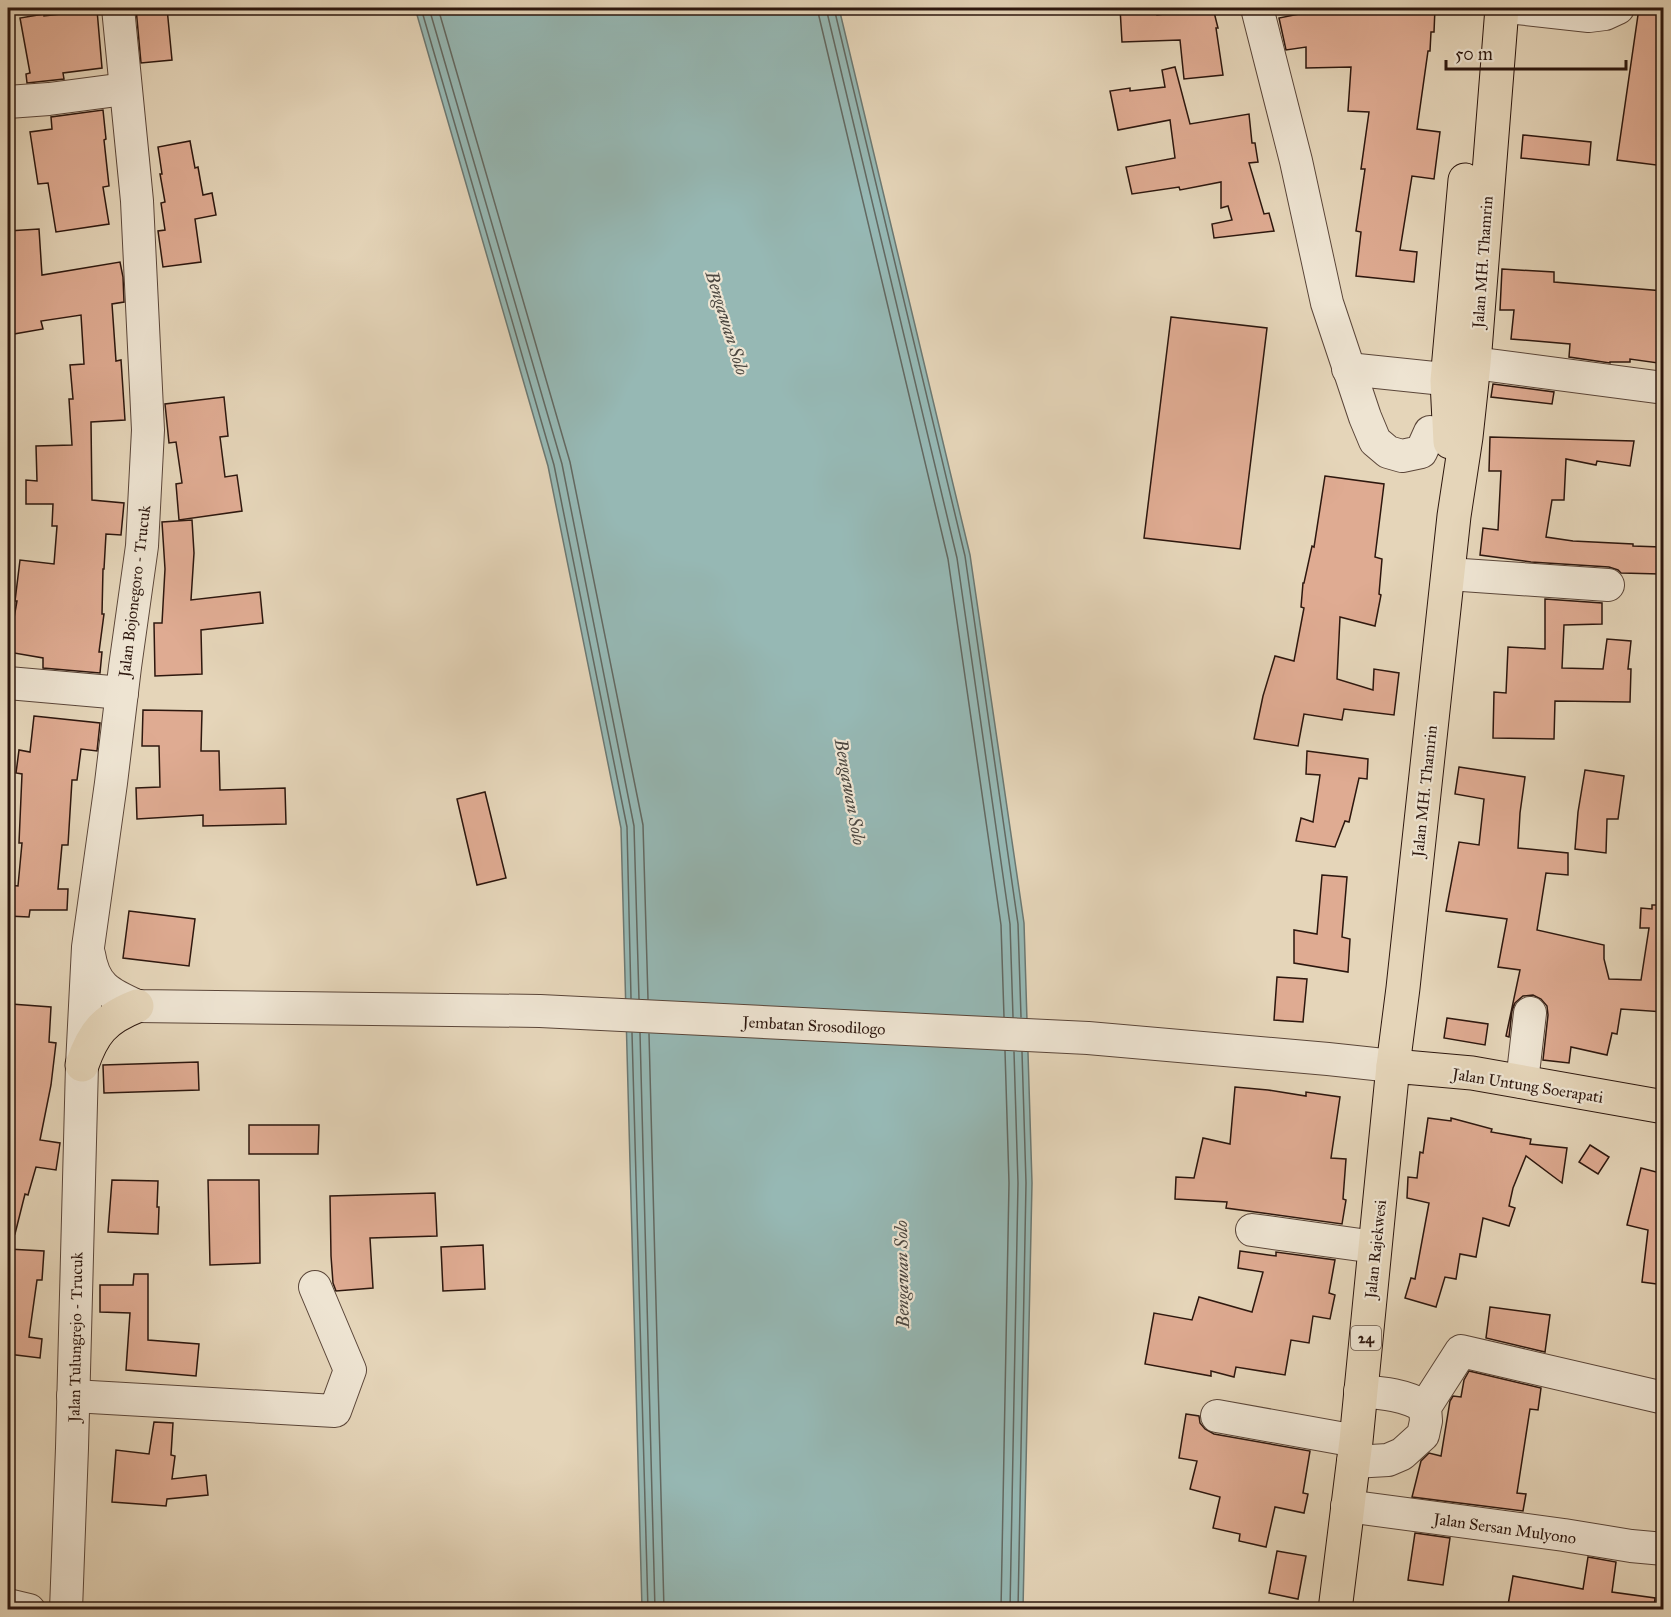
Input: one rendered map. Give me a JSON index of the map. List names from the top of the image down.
{
  "streets": {
    "main road": [
      "Jalan MH. Thamrin",
      "Jalan Untung Soerapati",
      "Jalan Rajekwesi",
      "24"
    ],
    "street": [
      "Jalan Bojonegoro - Trucuk",
      "Jembatan Srosodilogo",
      "Jalan Tulungrejo - Trucuk",
      "Jalan Sersan Mulyono"
    ]
  },
  "crossings": [
    ["Jalan MH. Thamrin", "Jembatan Srosodilogo"],
    ["Jalan MH. Thamrin", "Jalan Untung Soerapati"],
    ["Jalan MH. Thamrin", "Jalan Rajekwesi"],
    ["Jalan Bojonegoro - Trucuk", "Jalan Tulungrejo - Trucuk"],
    ["Jembatan Srosodilogo", "Jalan Untung Soerapati"],
    ["Jembatan Srosodilogo", "Jalan Rajekwesi"],
    ["Jalan Untung Soerapati", "Jalan Rajekwesi"],
    ["Jalan Rajekwesi", "Jalan Sersan Mulyono"]
  ],
  "water": ["Bengawan Solo"],
  "scale_bar": "50 m"
}
